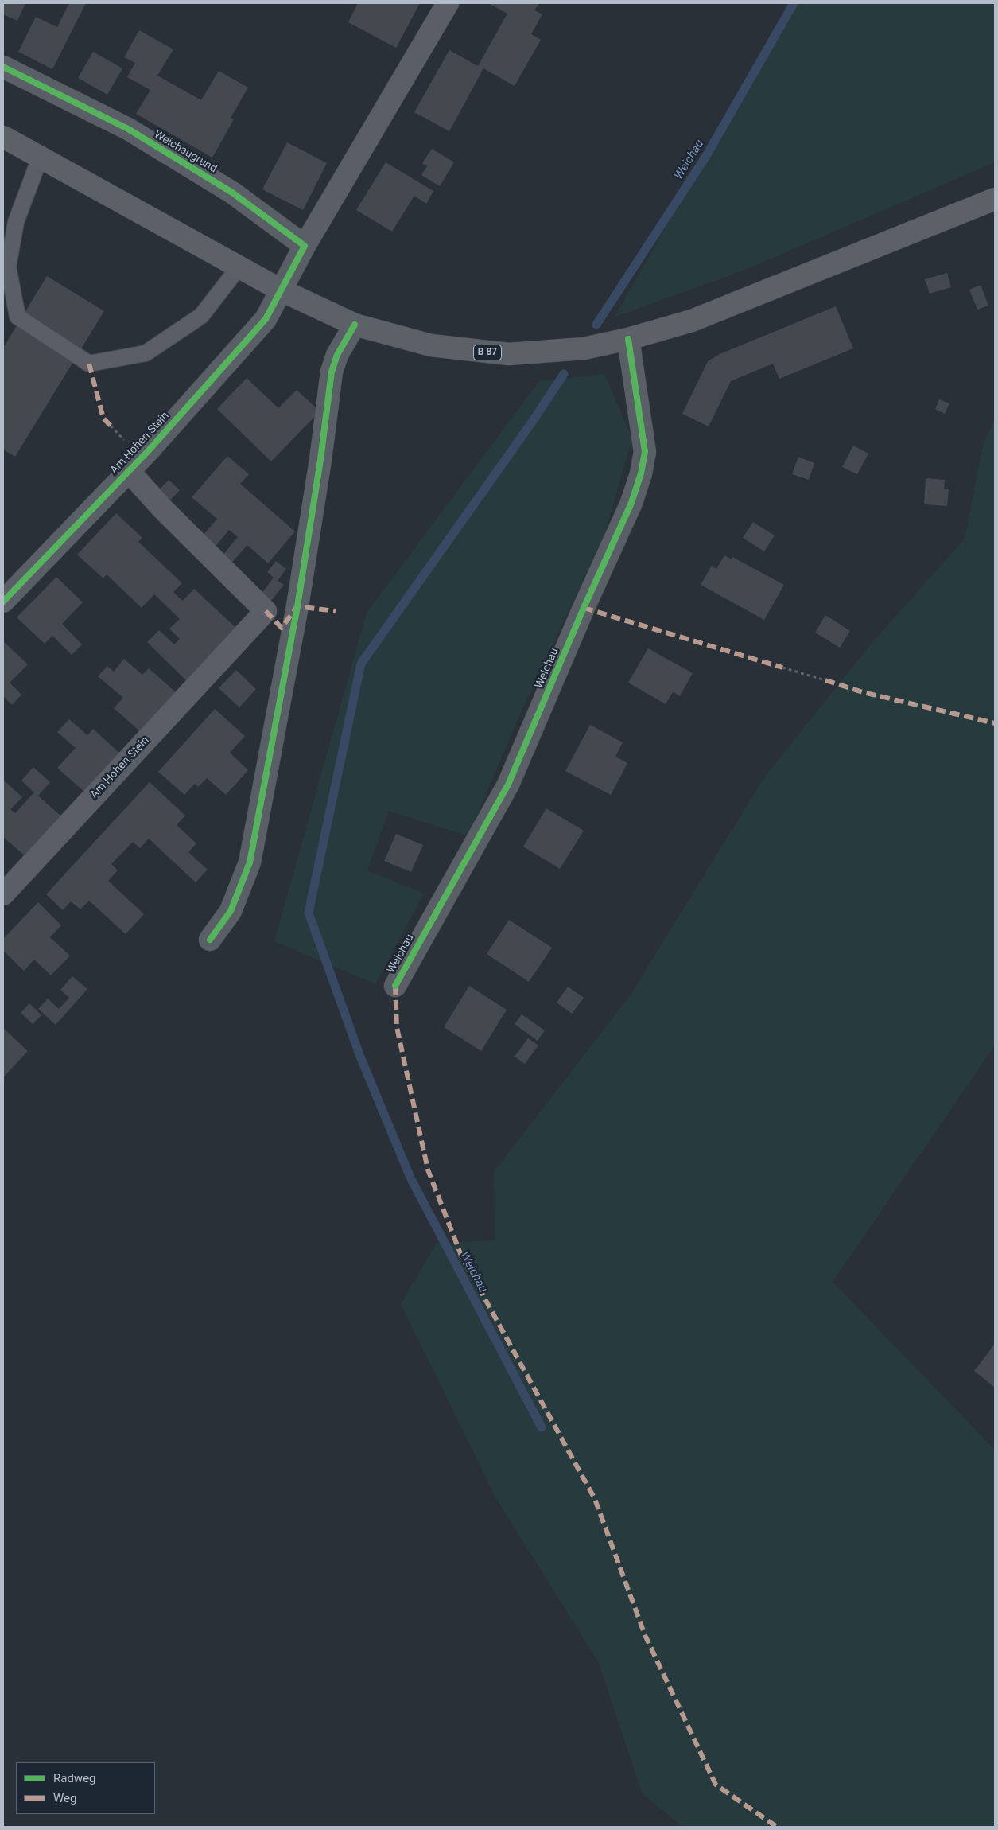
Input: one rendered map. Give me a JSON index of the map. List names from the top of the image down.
{
  "streets": {
    "main road": ["B 87"],
    "street": ["Weichaugrund", "Am Hohen Stein", "Weichau"]
  },
  "crossings": [
    ["B 87", "Am Hohen Stein"],
    ["B 87", "Weichau"]
  ],
  "water": ["Weichau"],
  "legend": ["Radweg", "Weg"]
}
